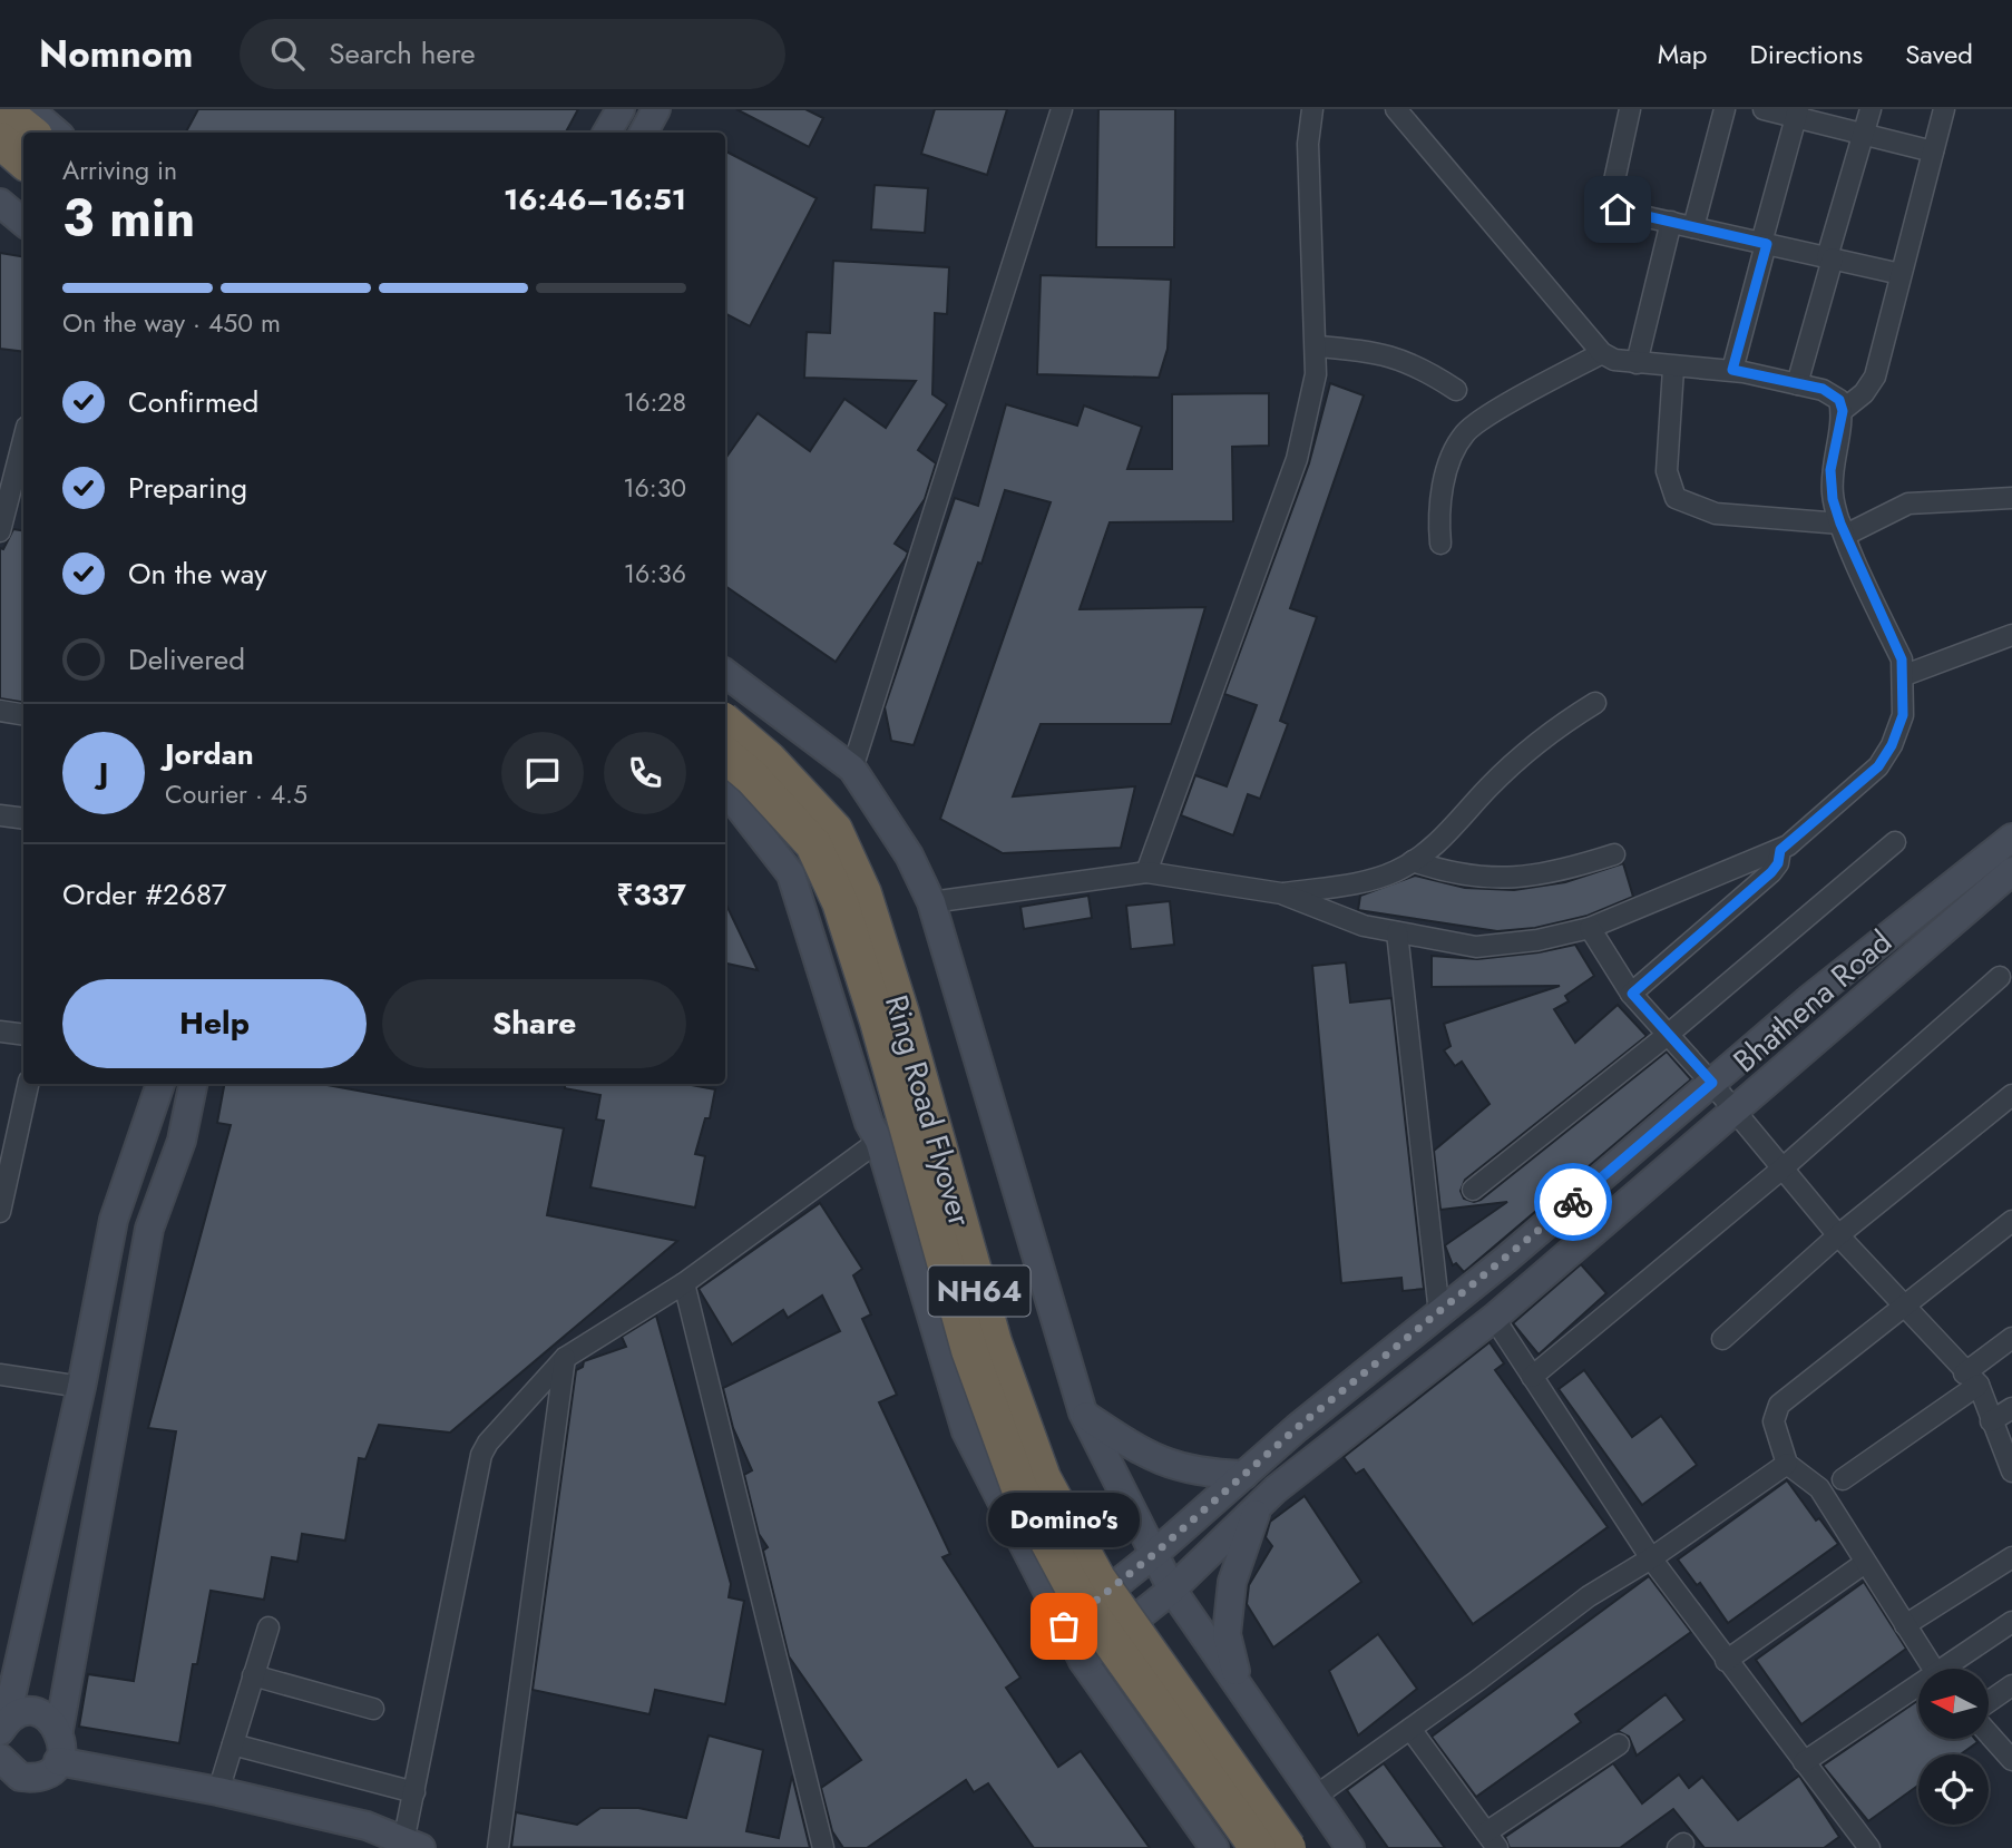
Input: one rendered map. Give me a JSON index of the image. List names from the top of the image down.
{
  "streets": {
    "highway": ["Ring Road Flyover", "NH64"],
    "street": ["Bhathena Road"]
  },
  "places": ["Domino's"],
  "north": "left",
  "page": {
    "header": "Nomnom",
    "search": "Search here",
    "nav": ["Map", "Directions", "Saved"],
    "heading": ["3 min", "Arriving in", "16:46–16:51"],
    "panel": [
      "Jordan",
      "Courier · 4.5",
      "Order #2687",
      "₹337"
    ],
    "bar": "On the way · 450 m",
    "list": [
      ["Confirmed", "16:28"],
      ["Preparing", "16:30"],
      ["On the way", "16:36"],
      "Delivered"
    ],
    "round": "J",
    "buttons": ["Help", "Share"],
    "bubble": "Domino's"
  }
}
